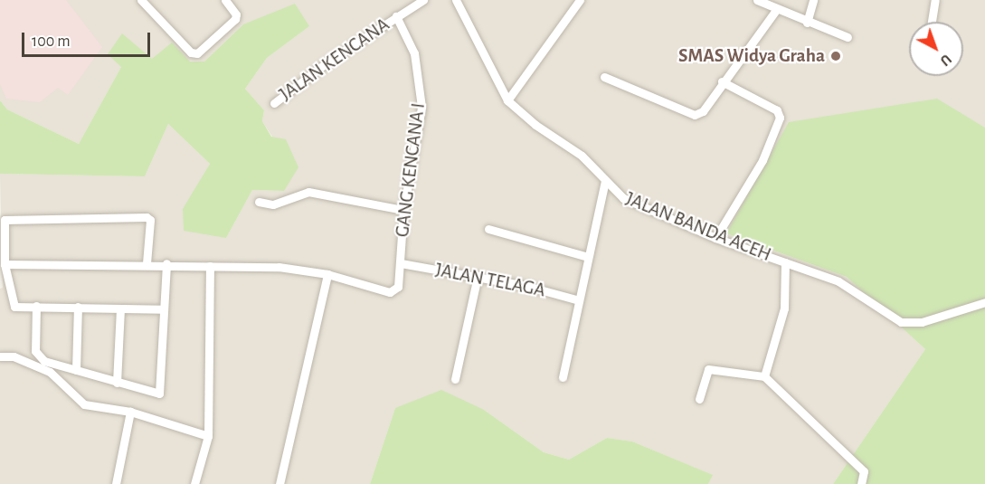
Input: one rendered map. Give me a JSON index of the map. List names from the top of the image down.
{
  "streets": {
    "street": [
      "JALAN KENCANA",
      "GANG KENCANA I",
      "JALAN BANDA ACEH",
      "JALAN TELAGA"
    ]
  },
  "crossings": [
    ["JALAN KENCANA", "GANG KENCANA I"],
    ["GANG KENCANA I", "JALAN TELAGA"]
  ],
  "places": ["SMAS Widya Graha"],
  "scale_bar": "100 m",
  "north": "bottom right"
}
